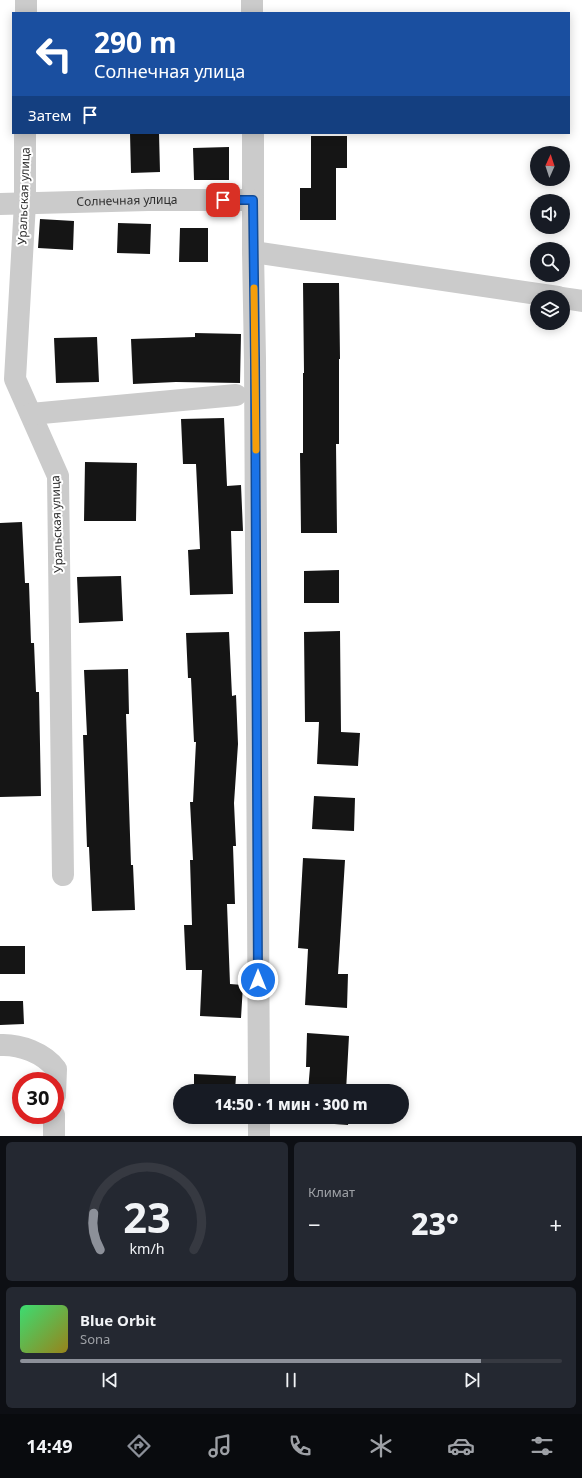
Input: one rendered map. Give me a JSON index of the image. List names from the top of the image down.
{
  "streets": {
    "street": ["Уральская улица", "Солнечная улица"]
  },
  "crossings": [
    ["Уральская улица", "Солнечная улица"]
  ],
  "north": "top",
  "page": {
    "turn": ["290 m", "Солнечная улица"],
    "then": "Затем",
    "limit": "30",
    "trip": "14:50 · 1 мин · 300 m",
    "tile": "Климат",
    "heat": ["−", "23°", "+"],
    "song": ["Blue Orbit", "Sona"],
    "tabs": "14:49",
    "gauge": ["23", "km/h"]
  }
}
